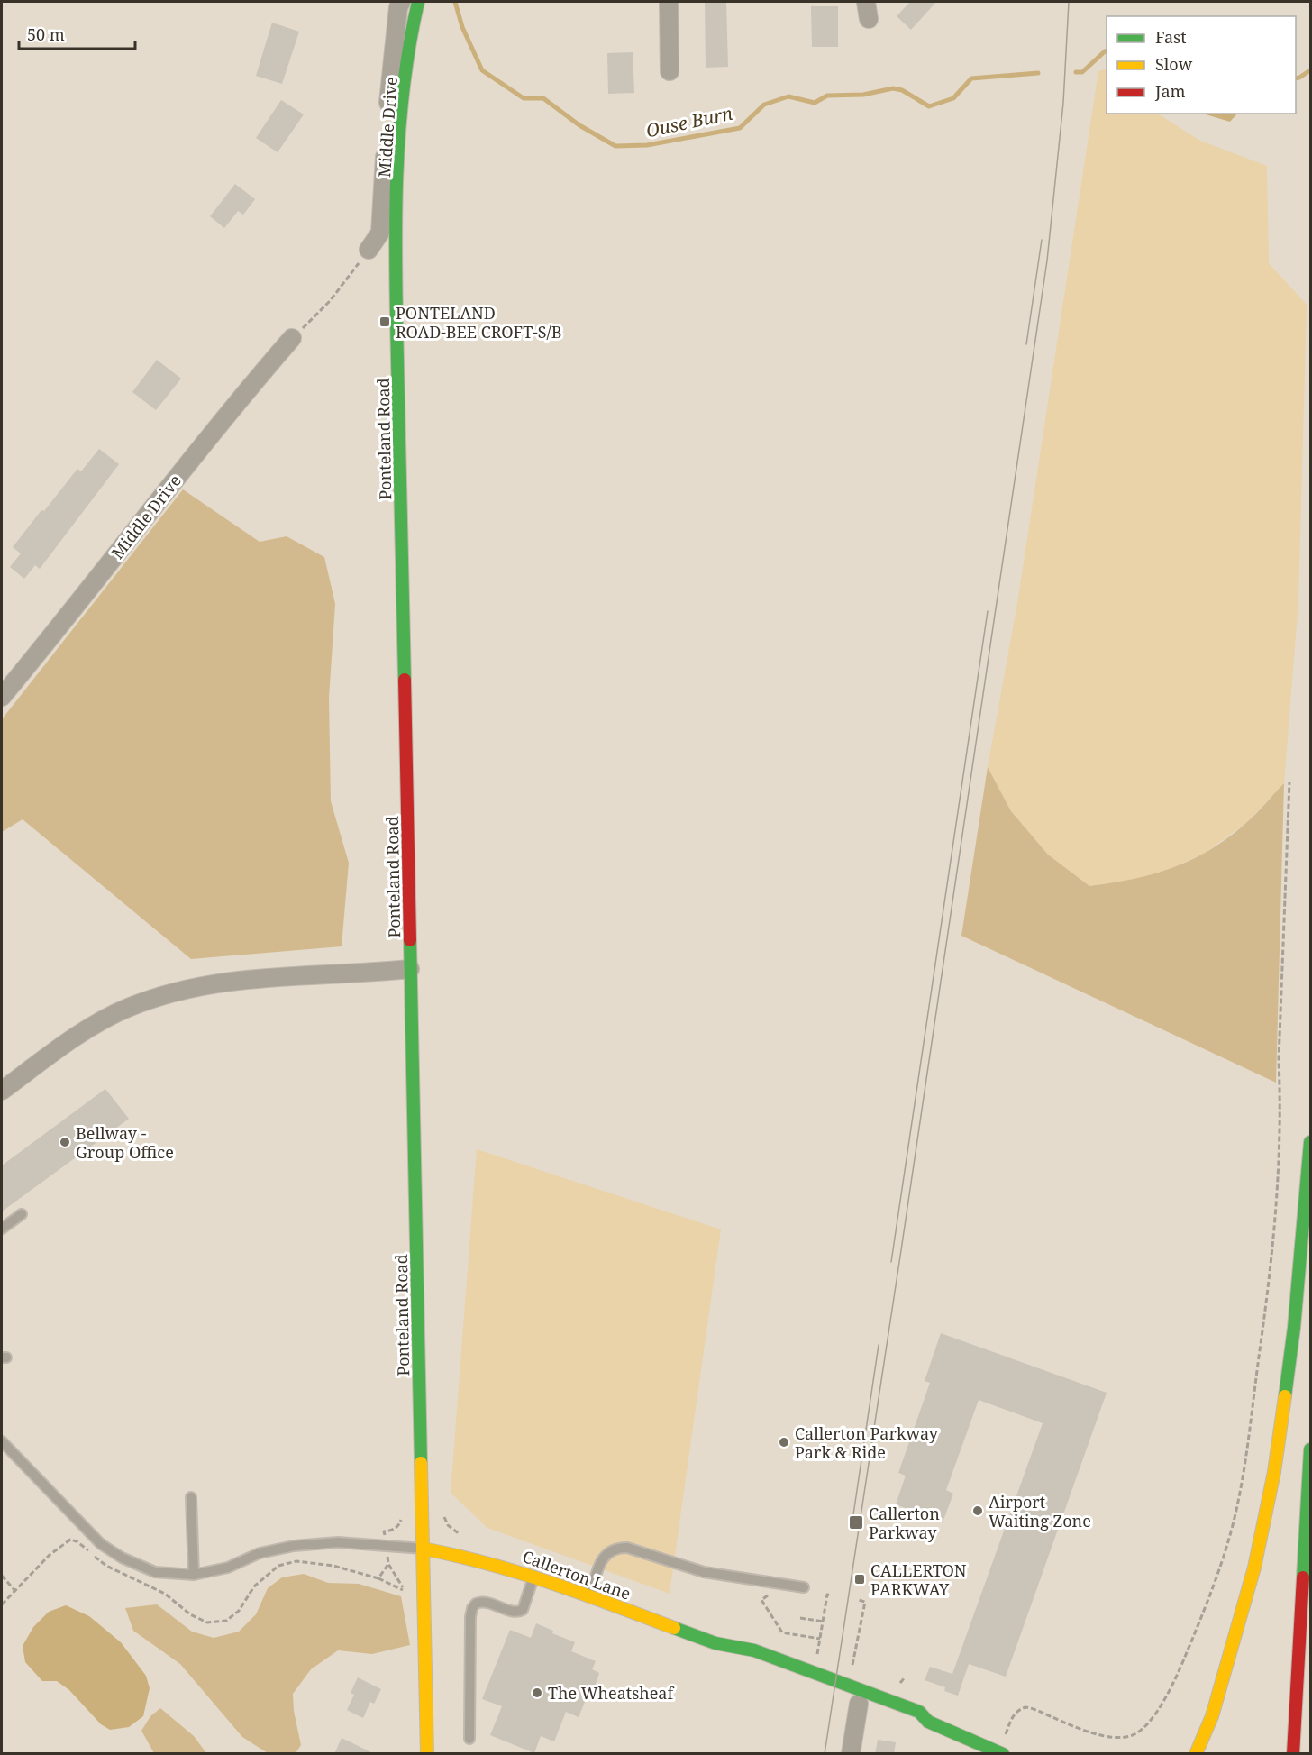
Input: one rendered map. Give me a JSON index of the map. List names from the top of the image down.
{
  "streets": {
    "main road": ["Ponteland Road", "Callerton Lane"],
    "street": ["Middle Drive"]
  },
  "crossings": [
    ["Ponteland Road", "Callerton Lane"]
  ],
  "water": ["Ouse Burn"],
  "places": {
    "transit": ["PONTELAND ROAD-BEE CROFT-S/B", "Callerton Parkway", "CALLERTON PARKWAY"],
    "other": [
      "Bellway - Group Office",
      "Callerton Parkway Park & Ride",
      "Airport Waiting Zone",
      "The Wheatsheaf"
    ]
  },
  "legend": ["Fast", "Slow", "Jam"],
  "scale_bar": "50 m"
}
